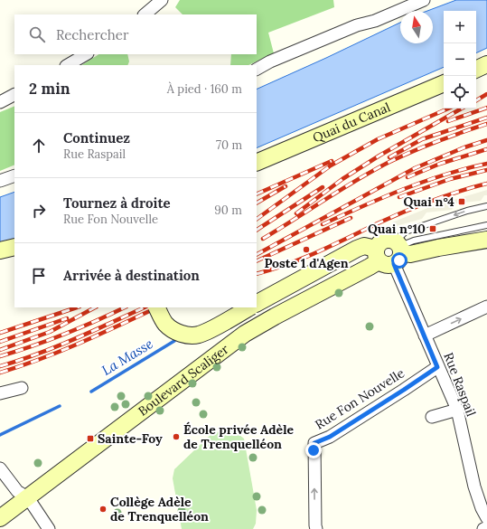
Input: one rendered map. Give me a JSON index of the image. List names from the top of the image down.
{
  "streets": {
    "street": [
      "Quai du Canal",
      "Boulevard Scaliger",
      "Rue Raspail",
      "Rue Fon Nouvelle"
    ]
  },
  "crossings": [
    ["Boulevard Scaliger", "Rue Raspail"],
    ["Rue Raspail", "Rue Fon Nouvelle"]
  ],
  "one_way": ["Rue Fon Nouvelle"],
  "water": ["La Masse"],
  "places": {
    "transit": ["Quai n°4", "Quai n°10", "Sainte-Foy"],
    "other": ["Poste 1 d'Agen", "École privée Adèle de Trenquelléon", "Collège Adèle de Trenquelléon"]
  },
  "north": "top",
  "page": {
    "map_buttons": ["+", "−"],
    "search": "Rechercher",
    "heading": ["2 min", "À pied · 160 m"],
    "list": [
      ["Continuez", "Rue Raspail", "70 m"],
      ["Tournez à droite", "Rue Fon Nouvelle", "90 m"],
      "Arrivée à destination"
    ]
  }
}
